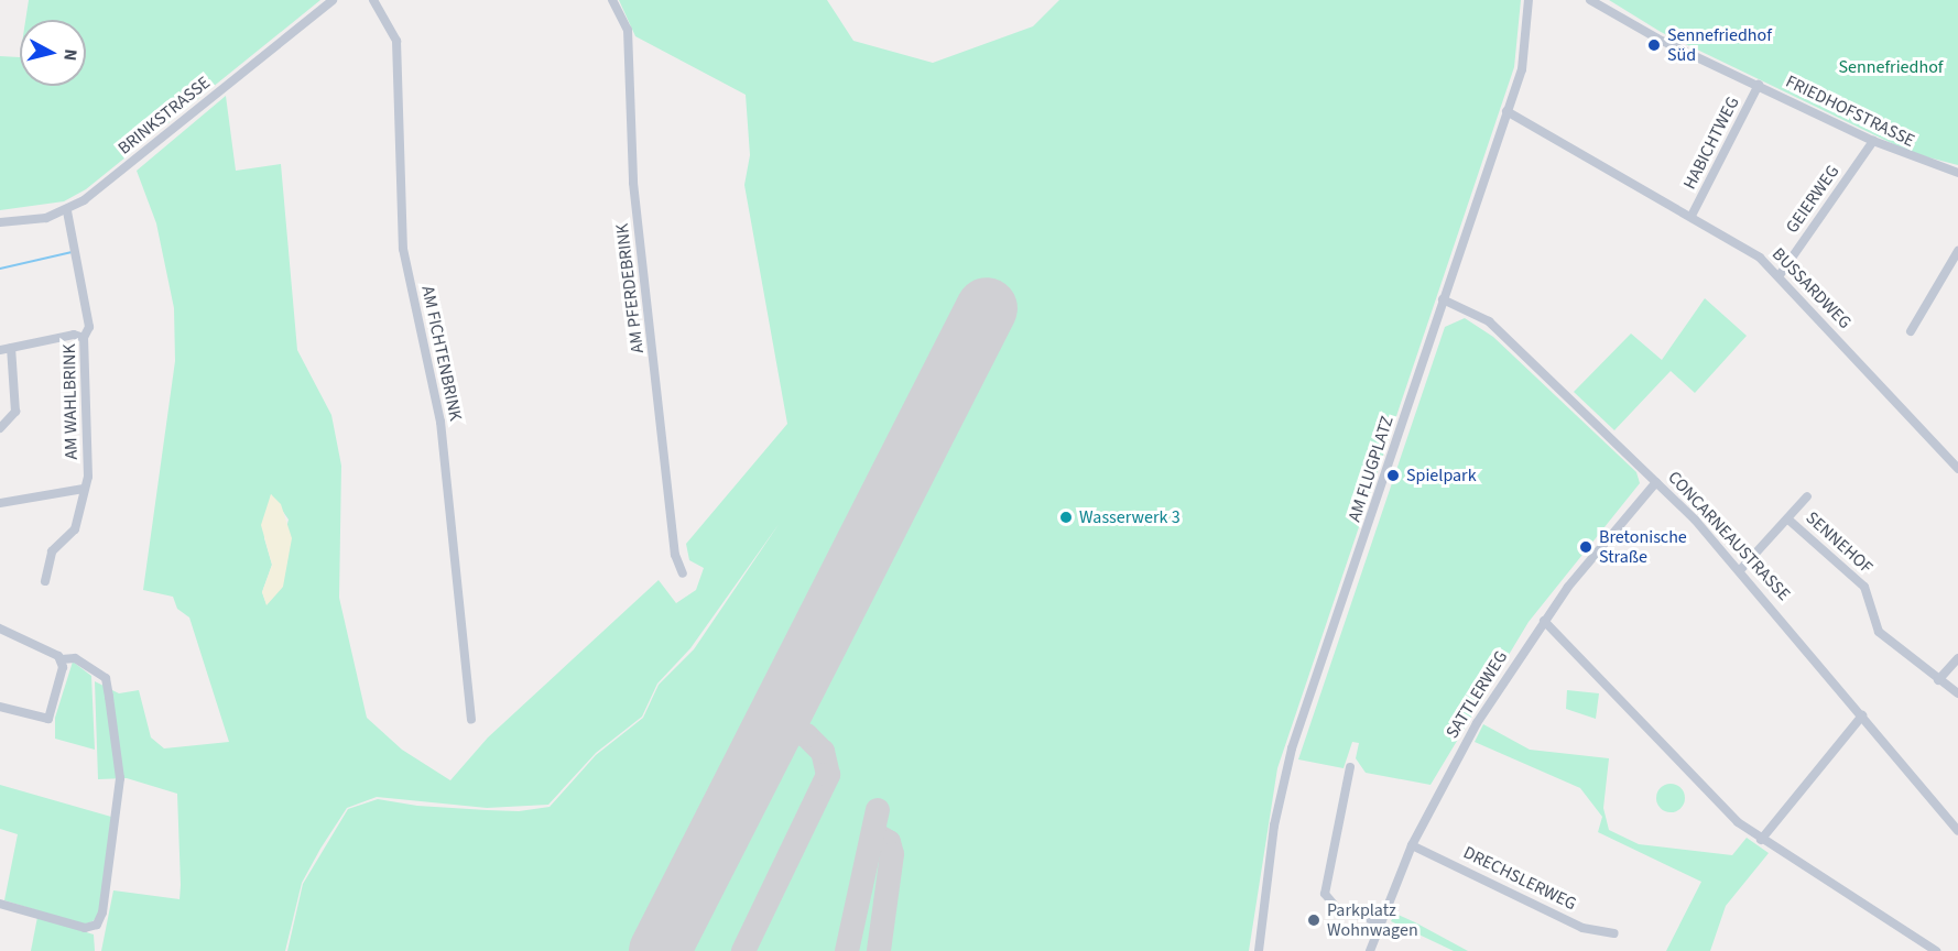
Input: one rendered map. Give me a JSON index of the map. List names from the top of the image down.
{
  "streets": {
    "street": [
      "FRIEDHOFSTRASSE",
      "BRINKSTRASSE",
      "HABICHTWEG",
      "GEIERWEG",
      "AM PFERDEBRINK",
      "BUSSARDWEG",
      "AM FICHTENBRINK",
      "AM WAHLBRINK",
      "AM FLUGPLATZ",
      "CONCARNEAUSTRASSE",
      "SENNEHOF",
      "SATTLERWEG",
      "DRECHSLERWEG"
    ]
  },
  "crossings": [
    ["FRIEDHOFSTRASSE", "HABICHTWEG"],
    ["FRIEDHOFSTRASSE", "GEIERWEG"],
    ["BRINKSTRASSE", "AM WAHLBRINK"],
    ["HABICHTWEG", "BUSSARDWEG"],
    ["GEIERWEG", "BUSSARDWEG"],
    ["BUSSARDWEG", "AM FLUGPLATZ"],
    ["AM FLUGPLATZ", "CONCARNEAUSTRASSE"],
    ["CONCARNEAUSTRASSE", "SENNEHOF"],
    ["CONCARNEAUSTRASSE", "SATTLERWEG"],
    ["SATTLERWEG", "DRECHSLERWEG"]
  ],
  "parks": ["Sennefriedhof"],
  "places": [
    "Sennefriedhof Süd",
    "Spielpark",
    "Wasserwerk 3",
    "Bretonische Straße",
    "Parkplatz Wohnwagen"
  ],
  "north": "right"
}
